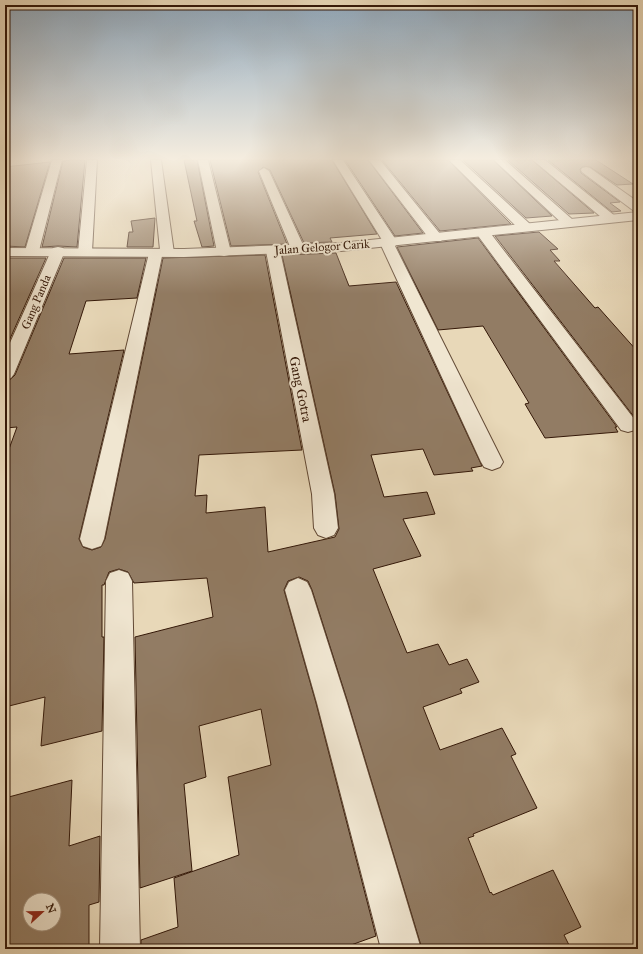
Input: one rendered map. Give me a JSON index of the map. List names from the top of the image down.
{
  "streets": {
    "street": ["Jalan Gelogor Carik", "Gang Panda", "Gang Gotra"]
  },
  "crossings": [
    ["Jalan Gelogor Carik", "Gang Panda"],
    ["Jalan Gelogor Carik", "Gang Gotra"]
  ],
  "north": "right"
}
